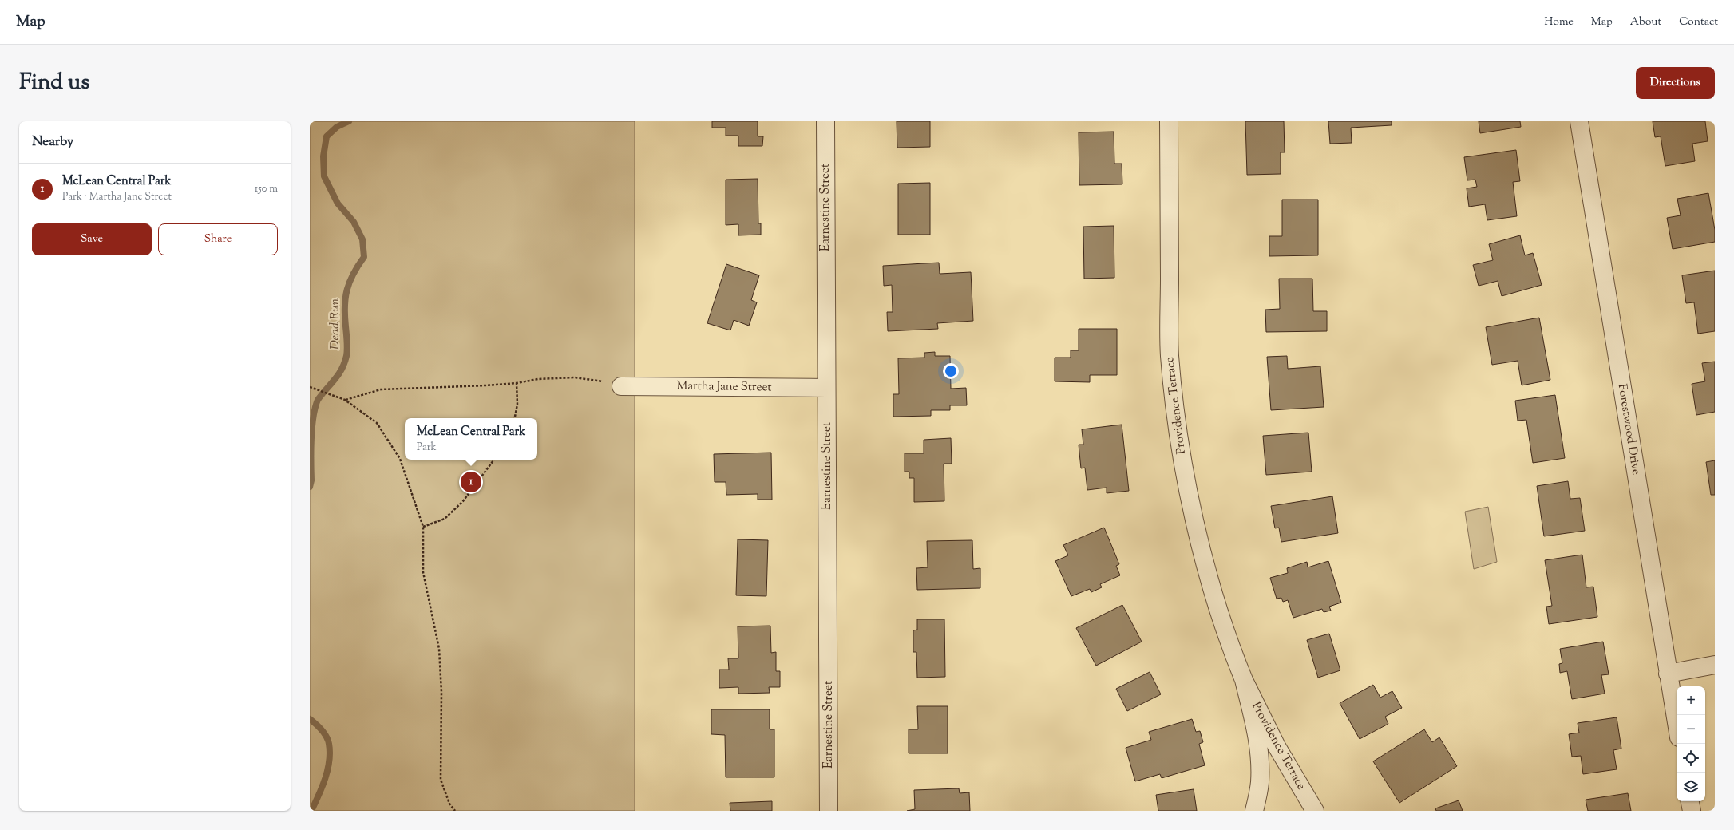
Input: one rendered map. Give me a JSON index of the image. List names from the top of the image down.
{
  "streets": {
    "street": [
      "Earnestine Street",
      "Martha Jane Street",
      "Providence Terrace",
      "Forestwood Drive"
    ]
  },
  "crossings": [
    ["Earnestine Street", "Martha Jane Street"]
  ],
  "water": ["Dead Run"],
  "page": {
    "header": "Map",
    "nav": [
      "Home",
      "Map",
      "About",
      "Contact"
    ],
    "title": "Find us",
    "buttons": [
      "Directions",
      ["Save", "Share"]
    ],
    "heading": "Nearby",
    "list": [
      {
        "mark": "1",
        "name": "McLean Central Park",
        "note": "Park · Martha Jane Street",
        "value": "150 m"
      }
    ],
    "popup": ["McLean Central Park", "Park"],
    "pins": "1",
    "map_buttons": ["+", "−"]
  }
}
